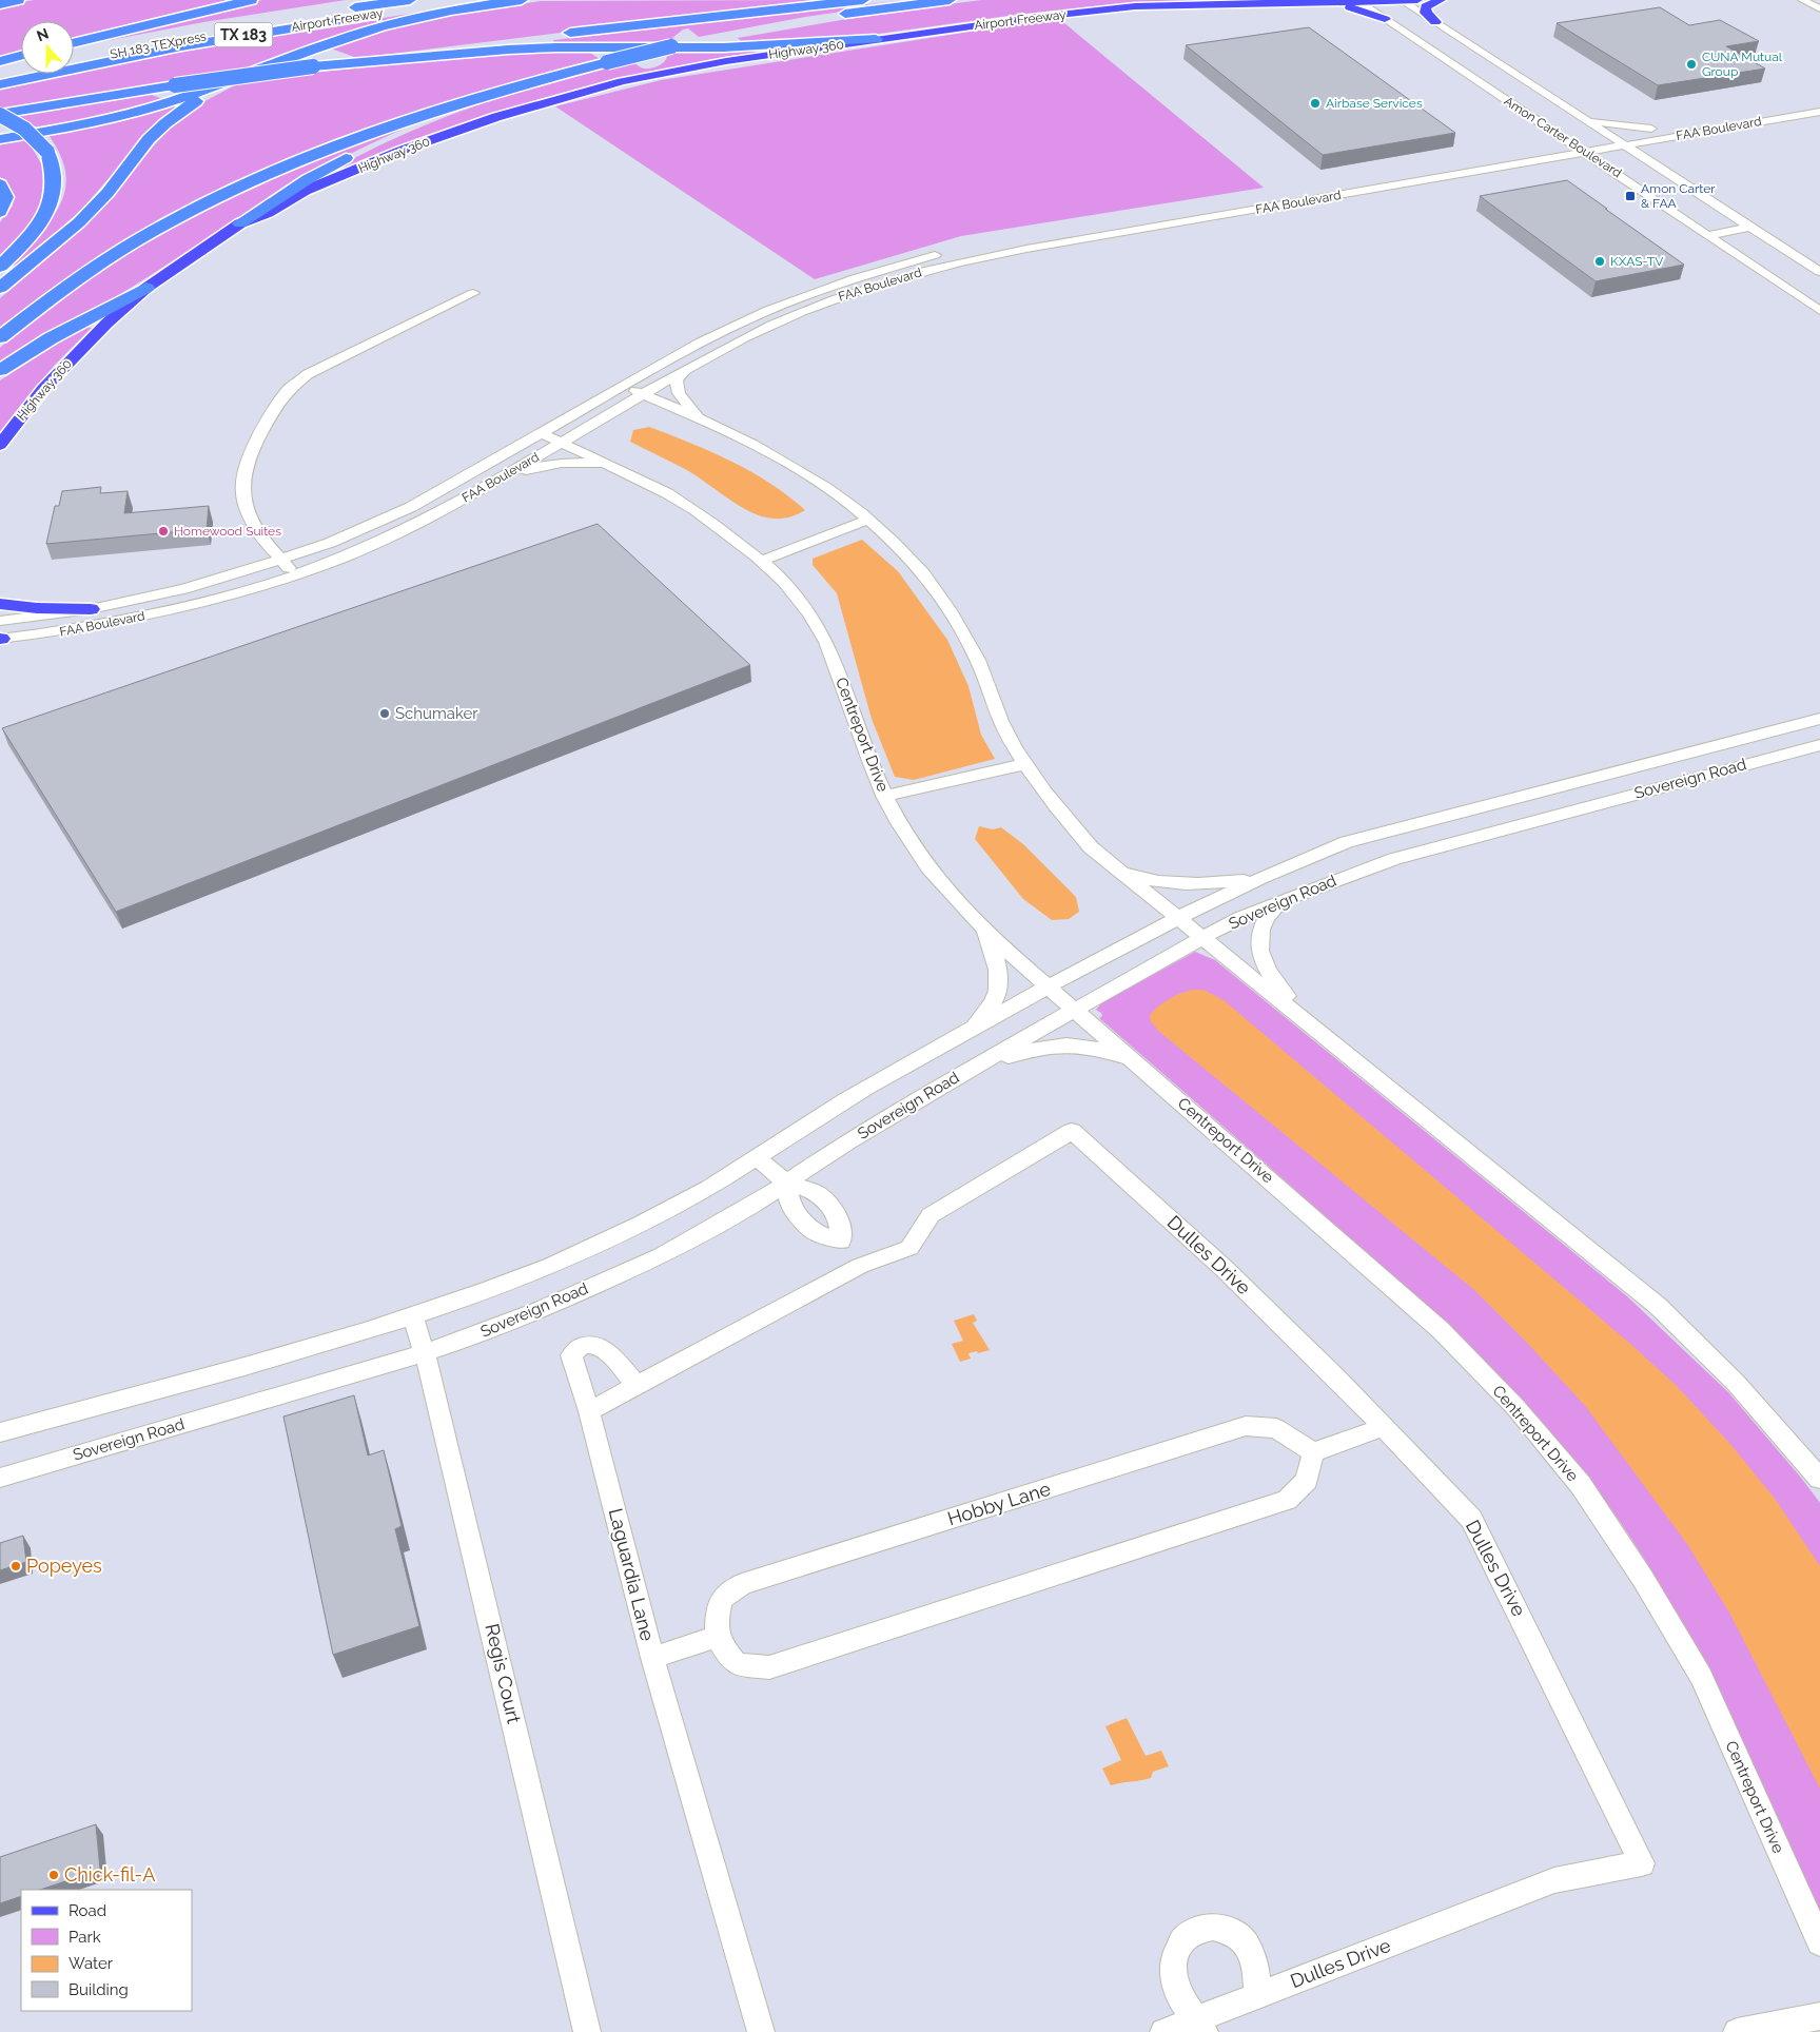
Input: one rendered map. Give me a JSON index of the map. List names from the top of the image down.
{
  "streets": {
    "highway": ["Airport Freeway", "TX 183", "SH 183 TEXpress"],
    "main road": ["Highway 360"],
    "street": [
      "FAA Boulevard",
      "Amon Carter Boulevard",
      "Centreport Drive",
      "Sovereign Road",
      "Dulles Drive",
      "Hobby Lane",
      "Laguardia Lane",
      "Regis Court"
    ]
  },
  "crossings": [
    ["Airport Freeway", "Highway 360"],
    ["Airport Freeway", "Amon Carter Boulevard"],
    ["FAA Boulevard", "Amon Carter Boulevard"],
    ["FAA Boulevard", "Centreport Drive"],
    ["Centreport Drive", "Sovereign Road"],
    ["Sovereign Road", "Regis Court"],
    ["Dulles Drive", "Laguardia Lane"]
  ],
  "places": {
    "other": [
      "CUNA Mutual Group",
      "Airbase Services",
      "KXAS-TV",
      "Homewood Suites",
      "Schumaker",
      "Popeyes",
      "Chick-fil-A"
    ],
    "transit": ["Amon Carter & FAA"]
  },
  "legend": [
    "Road",
    "Park",
    "Water",
    "Building"
  ],
  "north": "top"
}
